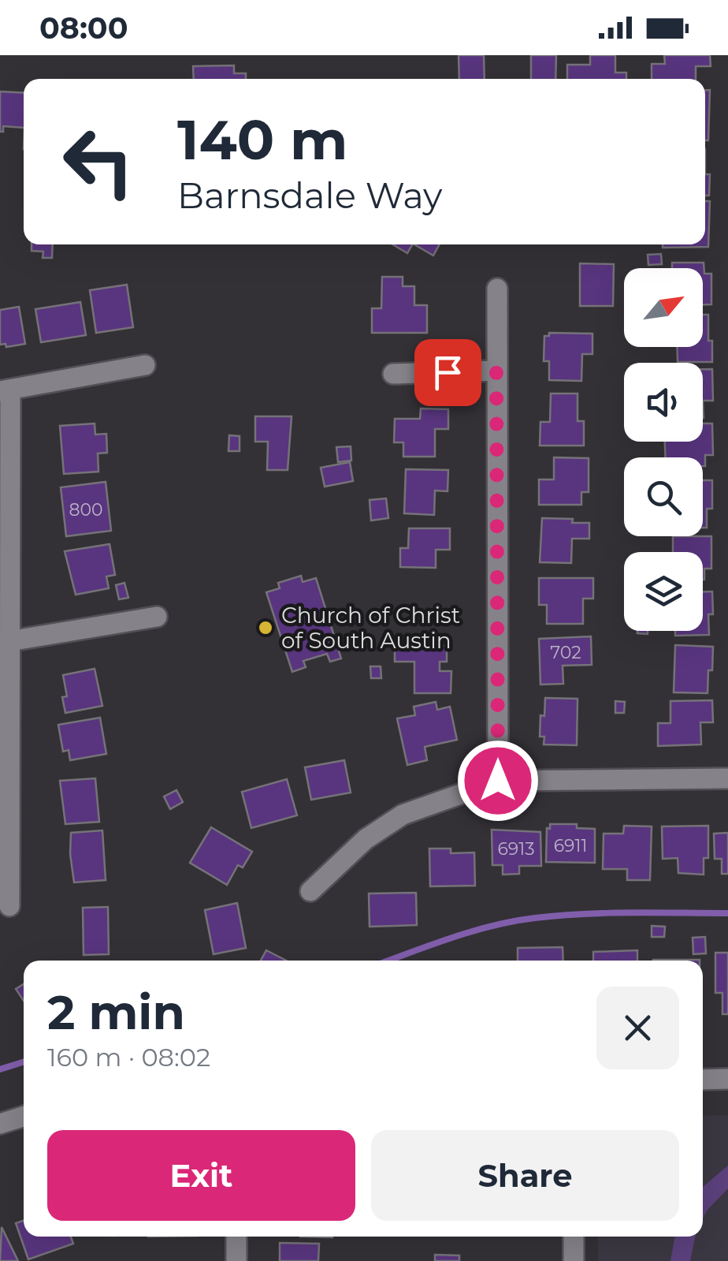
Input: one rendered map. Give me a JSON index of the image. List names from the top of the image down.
{
  "places": ["Church of Christ of South Austin"],
  "house_numbers": [
    "800",
    "702",
    "6911",
    "6913"
  ],
  "north": "top right",
  "page": {
    "status": "08:00",
    "turn": ["140 m", "Barnsdale Way"],
    "heading": ["2 min", "160 m · 08:02"],
    "buttons": ["Exit", "Share"]
  }
}
